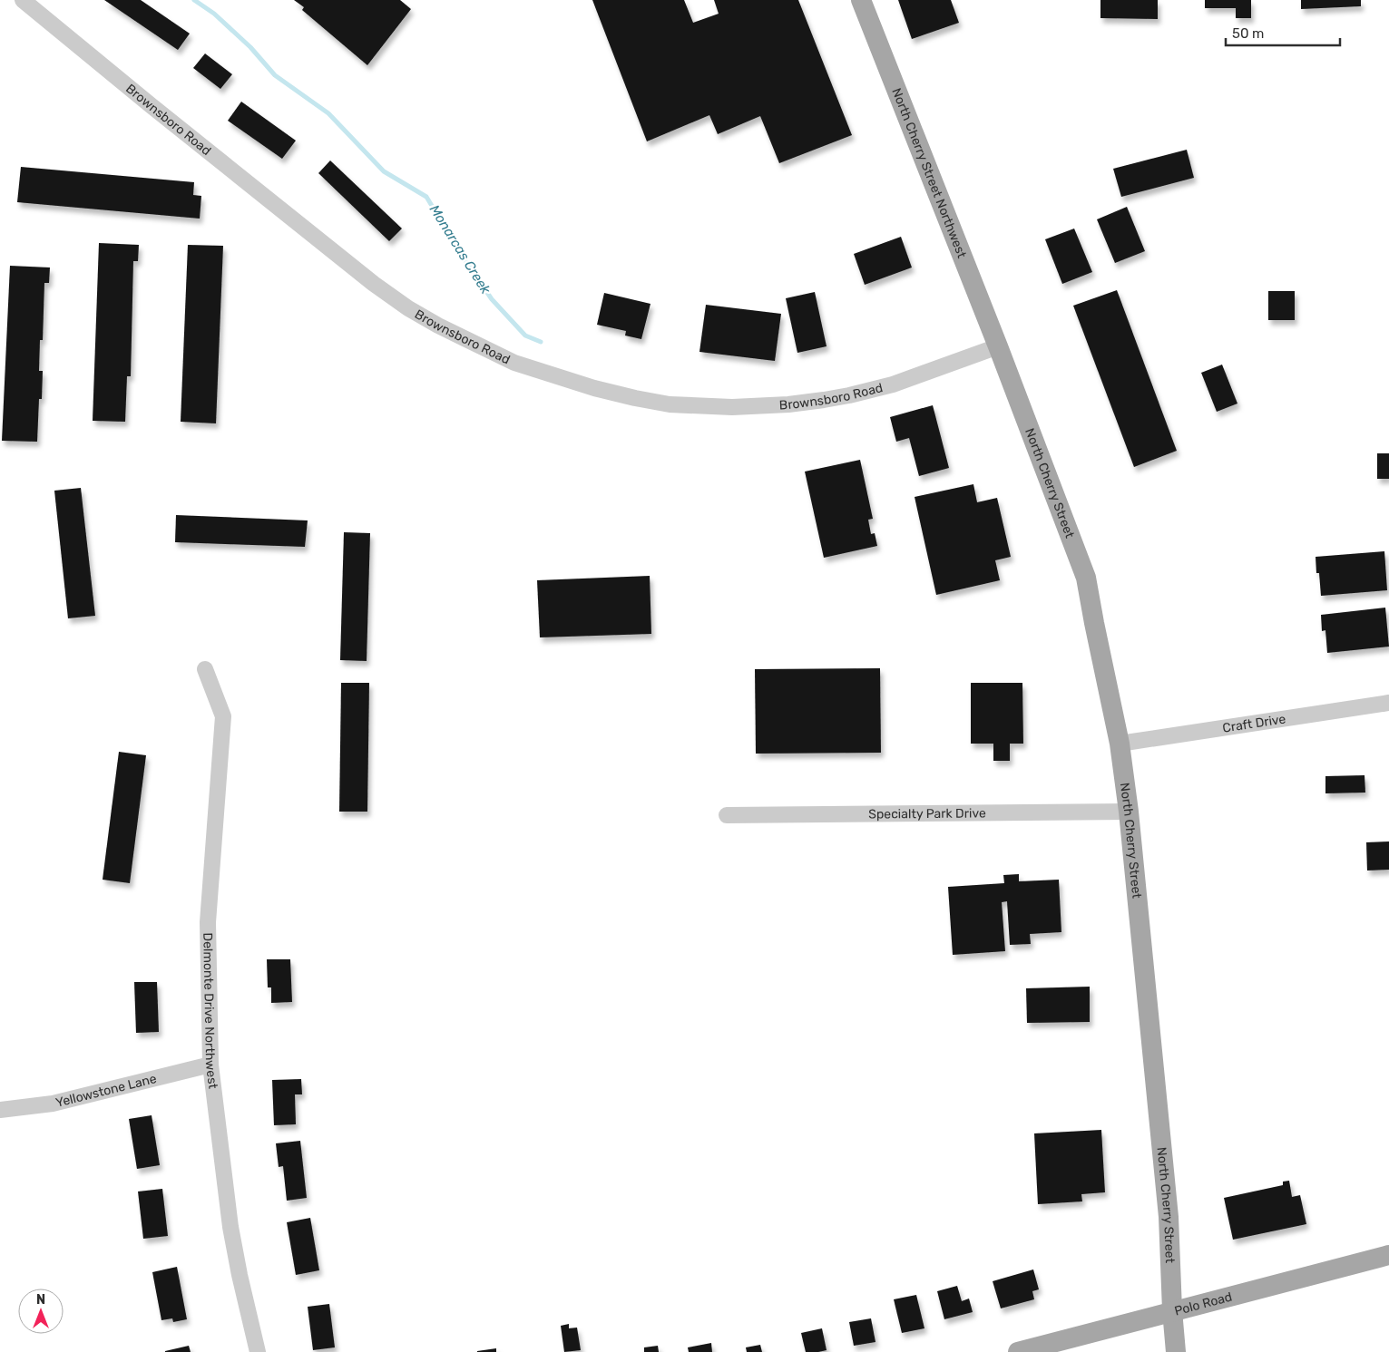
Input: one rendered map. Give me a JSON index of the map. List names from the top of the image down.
{
  "streets": {
    "main road": ["North Cherry Street Northwest", "North Cherry Street", "Polo Road"],
    "street": [
      "Brownsboro Road",
      "Craft Drive",
      "Specialty Park Drive",
      "Delmonte Drive Northwest",
      "Yellowstone Lane"
    ]
  },
  "crossings": [
    ["Brownsboro Road", "North Cherry Street Northwest"],
    ["Brownsboro Road", "North Cherry Street"],
    ["North Cherry Street Northwest", "North Cherry Street"],
    ["North Cherry Street", "Craft Drive"],
    ["North Cherry Street", "Specialty Park Drive"],
    ["North Cherry Street", "Polo Road"],
    ["Delmonte Drive Northwest", "Yellowstone Lane"]
  ],
  "water": ["Monarcas Creek"],
  "scale_bar": "50 m",
  "north": "top"
}
